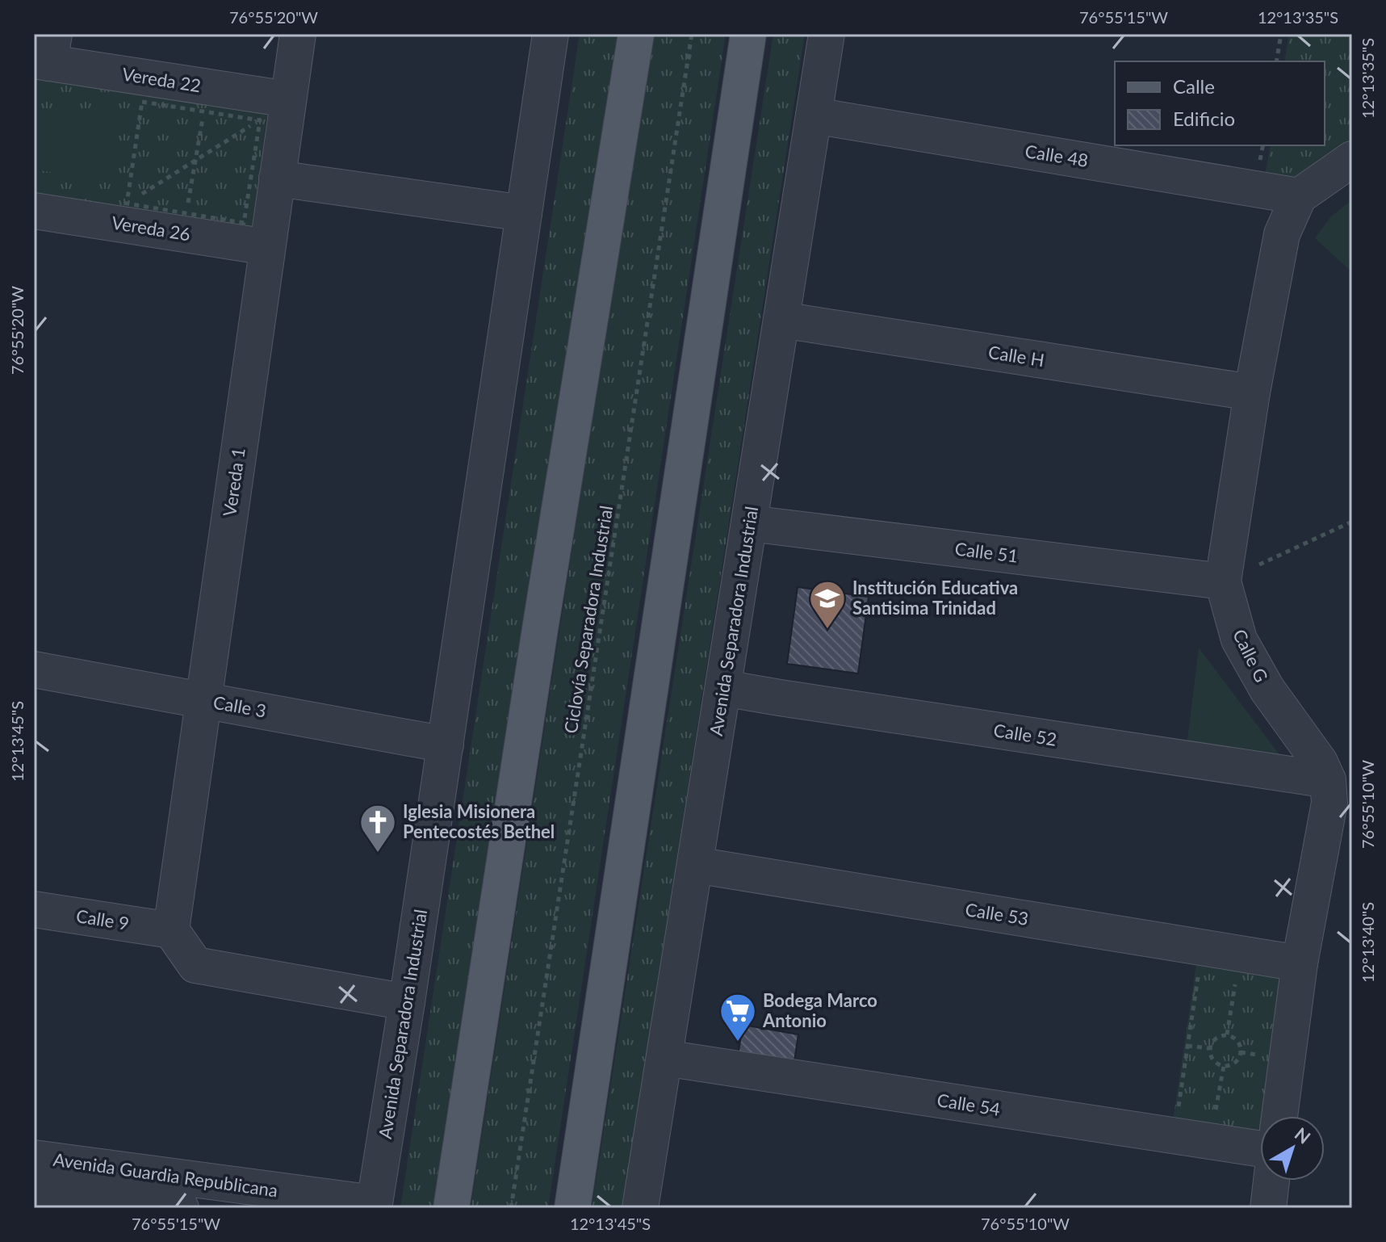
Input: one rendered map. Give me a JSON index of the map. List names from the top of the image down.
{
  "streets": {
    "street": [
      "Vereda 22",
      "Calle 48",
      "Vereda 26",
      "Calle H",
      "Vereda 1",
      "Calle 51",
      "Avenida Separadora Industrial",
      "Calle G",
      "Calle 3",
      "Calle 52",
      "Calle 53",
      "Calle 9",
      "Calle 54",
      "Avenida Guardia Republicana"
    ],
    "path": ["Ciclovía Separadora Industrial"]
  },
  "crossings": [
    ["Vereda 22", "Vereda 1"],
    ["Calle 48", "Avenida Separadora Industrial"],
    ["Calle 48", "Calle G"],
    ["Vereda 26", "Vereda 1"],
    ["Calle H", "Avenida Separadora Industrial"],
    ["Calle H", "Calle G"],
    ["Vereda 1", "Calle 3"],
    ["Vereda 1", "Calle 9"],
    ["Calle 51", "Avenida Separadora Industrial"],
    ["Calle 51", "Calle G"],
    ["Avenida Separadora Industrial", "Calle 3"],
    ["Avenida Separadora Industrial", "Calle 52"],
    ["Avenida Separadora Industrial", "Calle 53"],
    ["Avenida Separadora Industrial", "Calle 54"],
    ["Avenida Separadora Industrial", "Avenida Guardia Republicana"],
    ["Calle G", "Calle 52"],
    ["Calle G", "Calle 53"]
  ],
  "places": {
    "school or university": ["Institución Educativa Santisima Trinidad"],
    "church": ["Iglesia Misionera Pentecostés Bethel"],
    "supermarket": ["Bodega Marco Antonio"]
  },
  "legend": ["Calle", "Edificio"],
  "north": "top right",
  "coordinates": [
    "76°55'20\"W",
    "76°55'15\"W",
    "12°13'35\"S",
    "12°13'45\"S",
    "76°55'10\"W",
    "12°13'40\"S"
  ]
}
